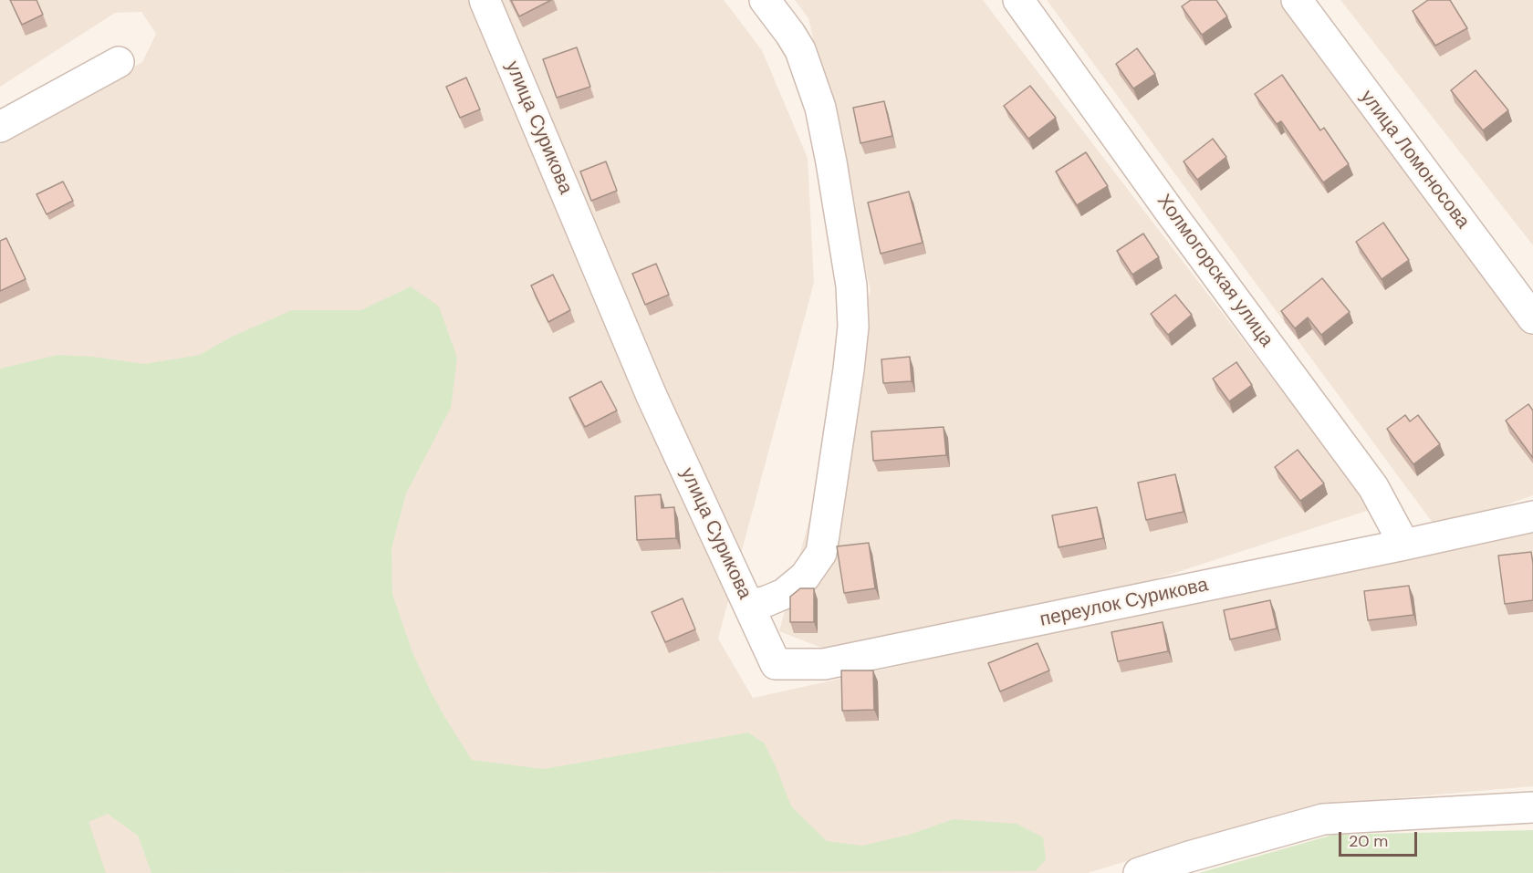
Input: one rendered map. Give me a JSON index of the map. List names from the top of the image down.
{
  "streets": {
    "street": [
      "улица Сурикова",
      "улица Ломоносова",
      "Холмогорская улица",
      "переулок Сурикова"
    ]
  },
  "crossings": [
    ["улица Сурикова", "переулок Сурикова"],
    ["Холмогорская улица", "переулок Сурикова"]
  ],
  "scale_bar": "20 m"
}
